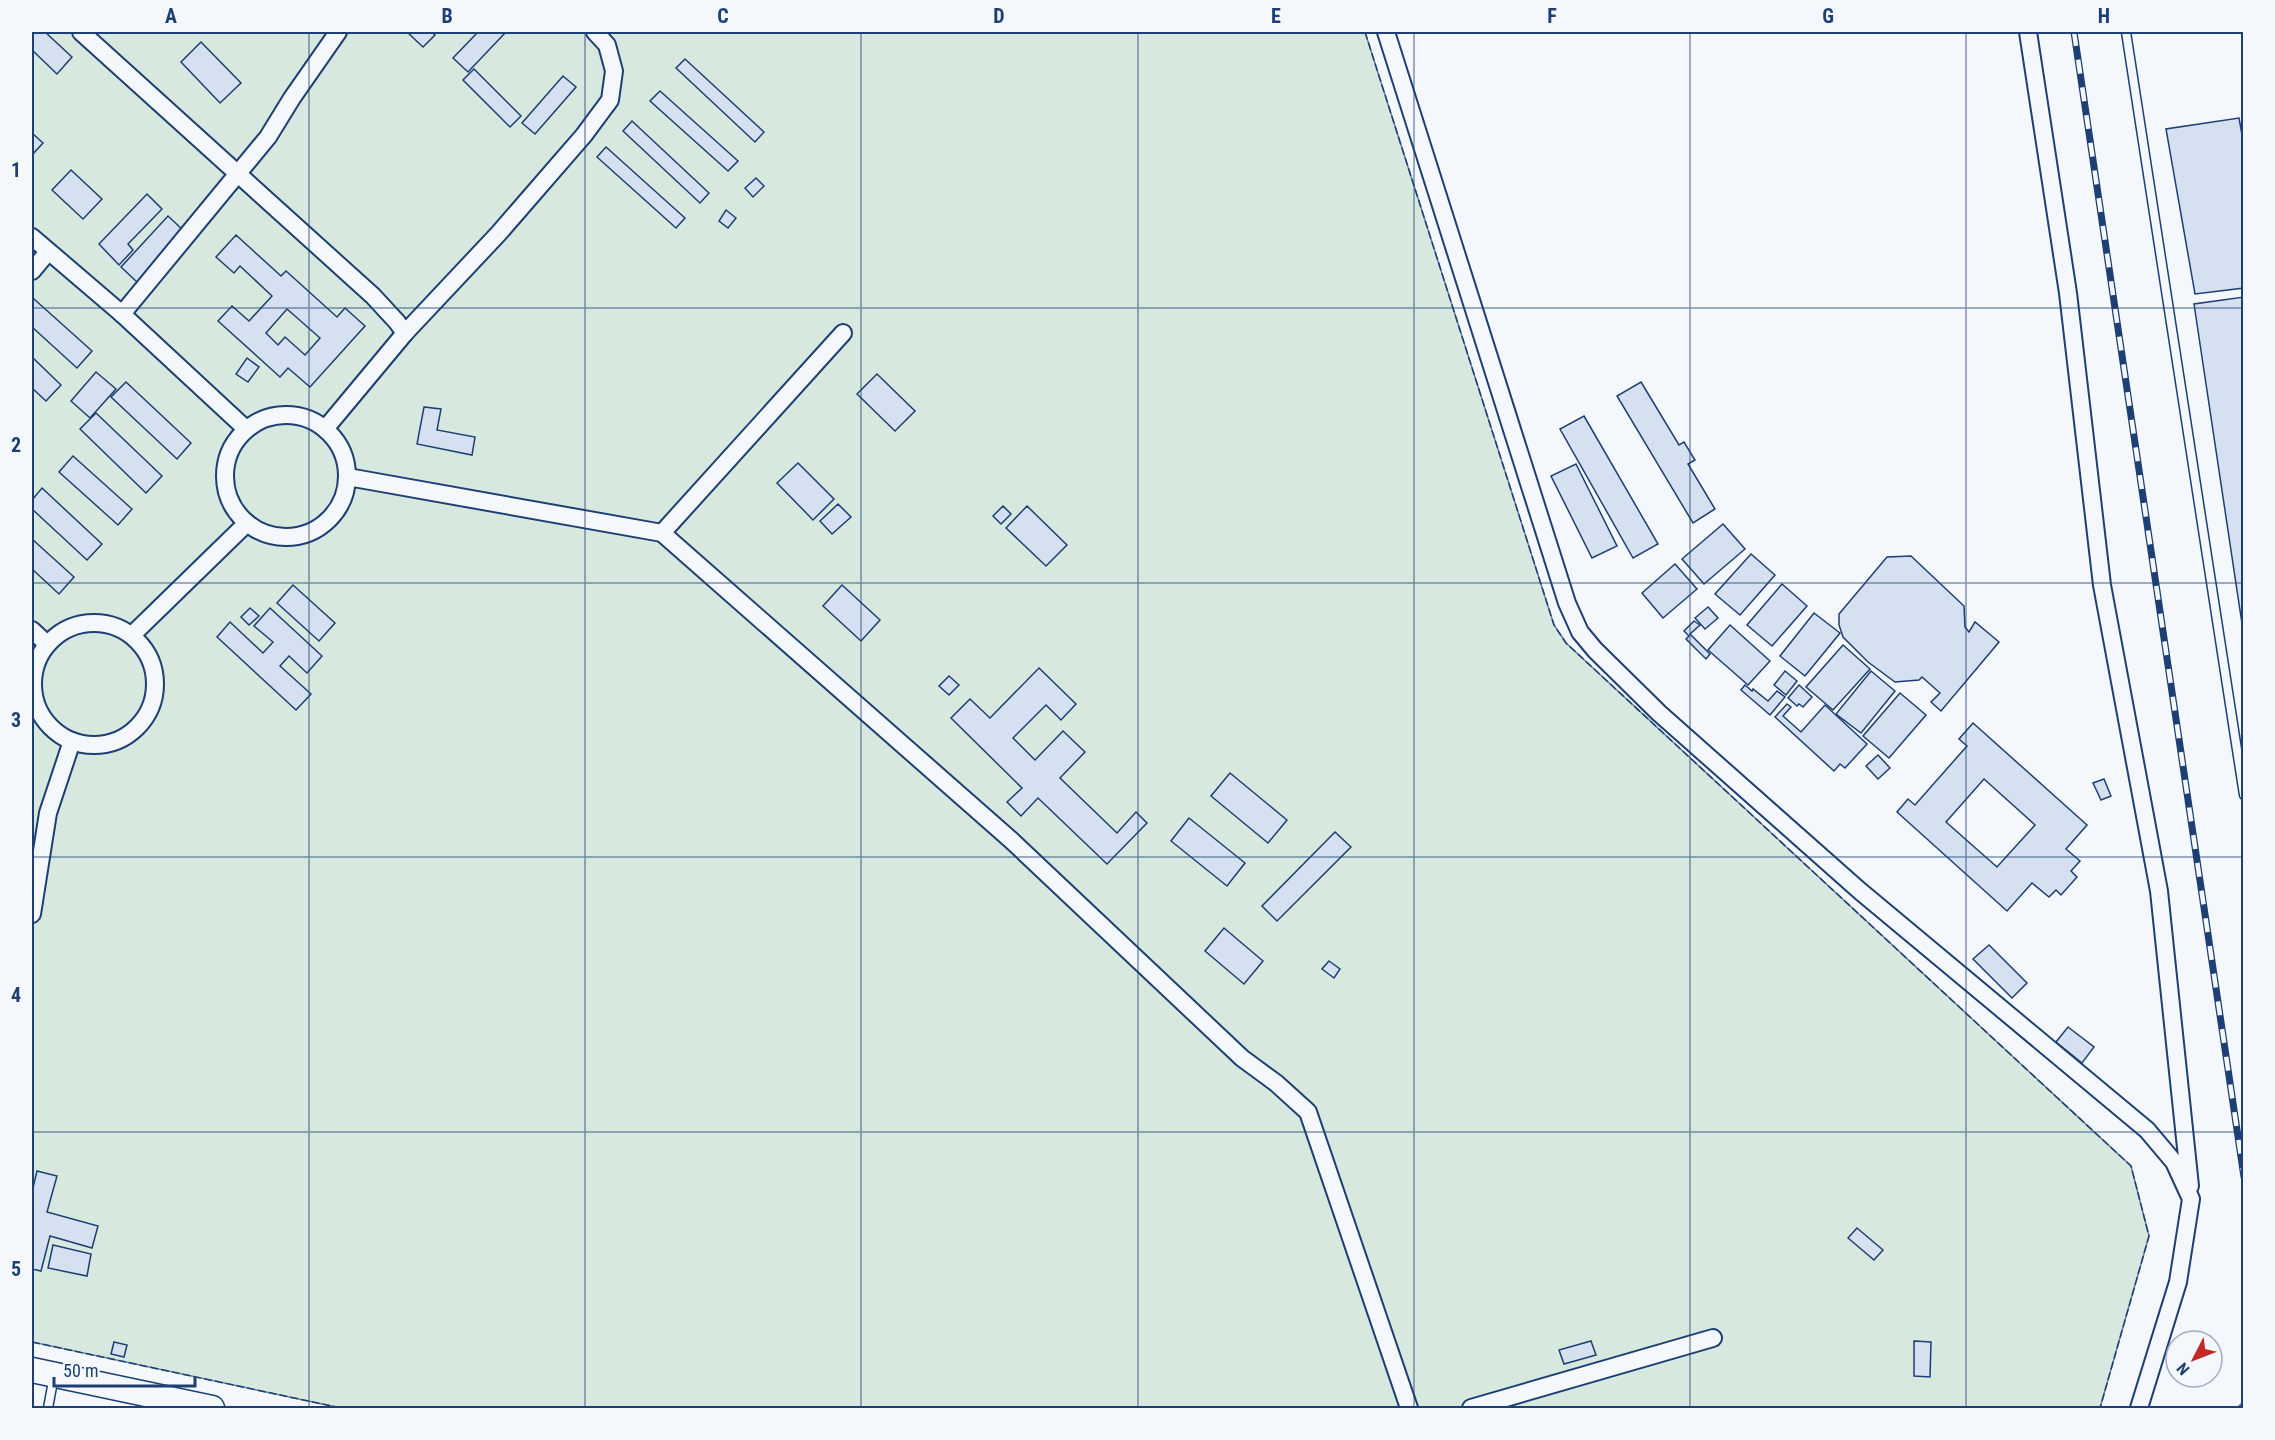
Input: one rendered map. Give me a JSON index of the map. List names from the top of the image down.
{
  "scale_bar": "50 m",
  "north": "bottom left",
  "grid": {
    "columns": [
      "A",
      "B",
      "C",
      "D",
      "E",
      "F",
      "G",
      "H"
    ],
    "rows": [
      "1",
      "2",
      "3",
      "4",
      "5"
    ]
  }
}
